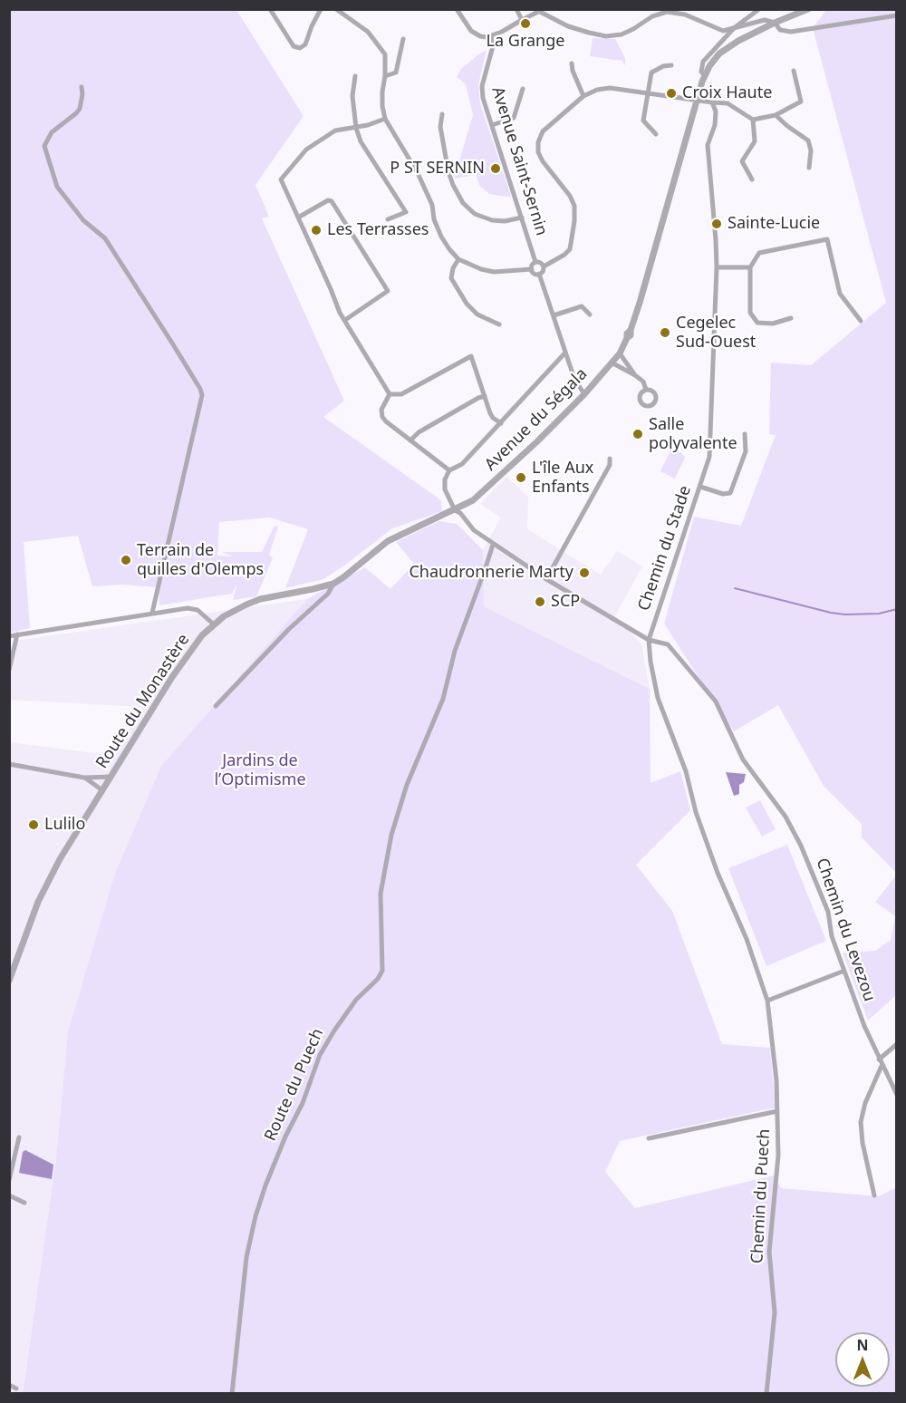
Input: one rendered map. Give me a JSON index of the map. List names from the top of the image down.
{
  "streets": {
    "street": [
      "Avenue Saint-Sernin",
      "Avenue du Ségala",
      "Chemin du Stade",
      "Route du Monastère",
      "Chemin du Levezou",
      "Route du Puech",
      "Chemin du Puech"
    ]
  },
  "crossings": [
    ["Avenue du Ségala", "Route du Monastère"],
    ["Chemin du Stade", "Chemin du Levezou"],
    ["Chemin du Stade", "Chemin du Puech"]
  ],
  "parks": ["Jardins de l’Optimisme"],
  "places": [
    "La Grange",
    "Croix Haute",
    "P ST SERNIN",
    "Sainte-Lucie",
    "Les Terrasses",
    "Cegelec Sud-Ouest",
    "Salle polyvalente",
    "L'île Aux Enfants",
    "Terrain de quilles d'Olemps",
    "Chaudronnerie Marty",
    "SCP",
    "Lulilo"
  ],
  "north": "top"
}
